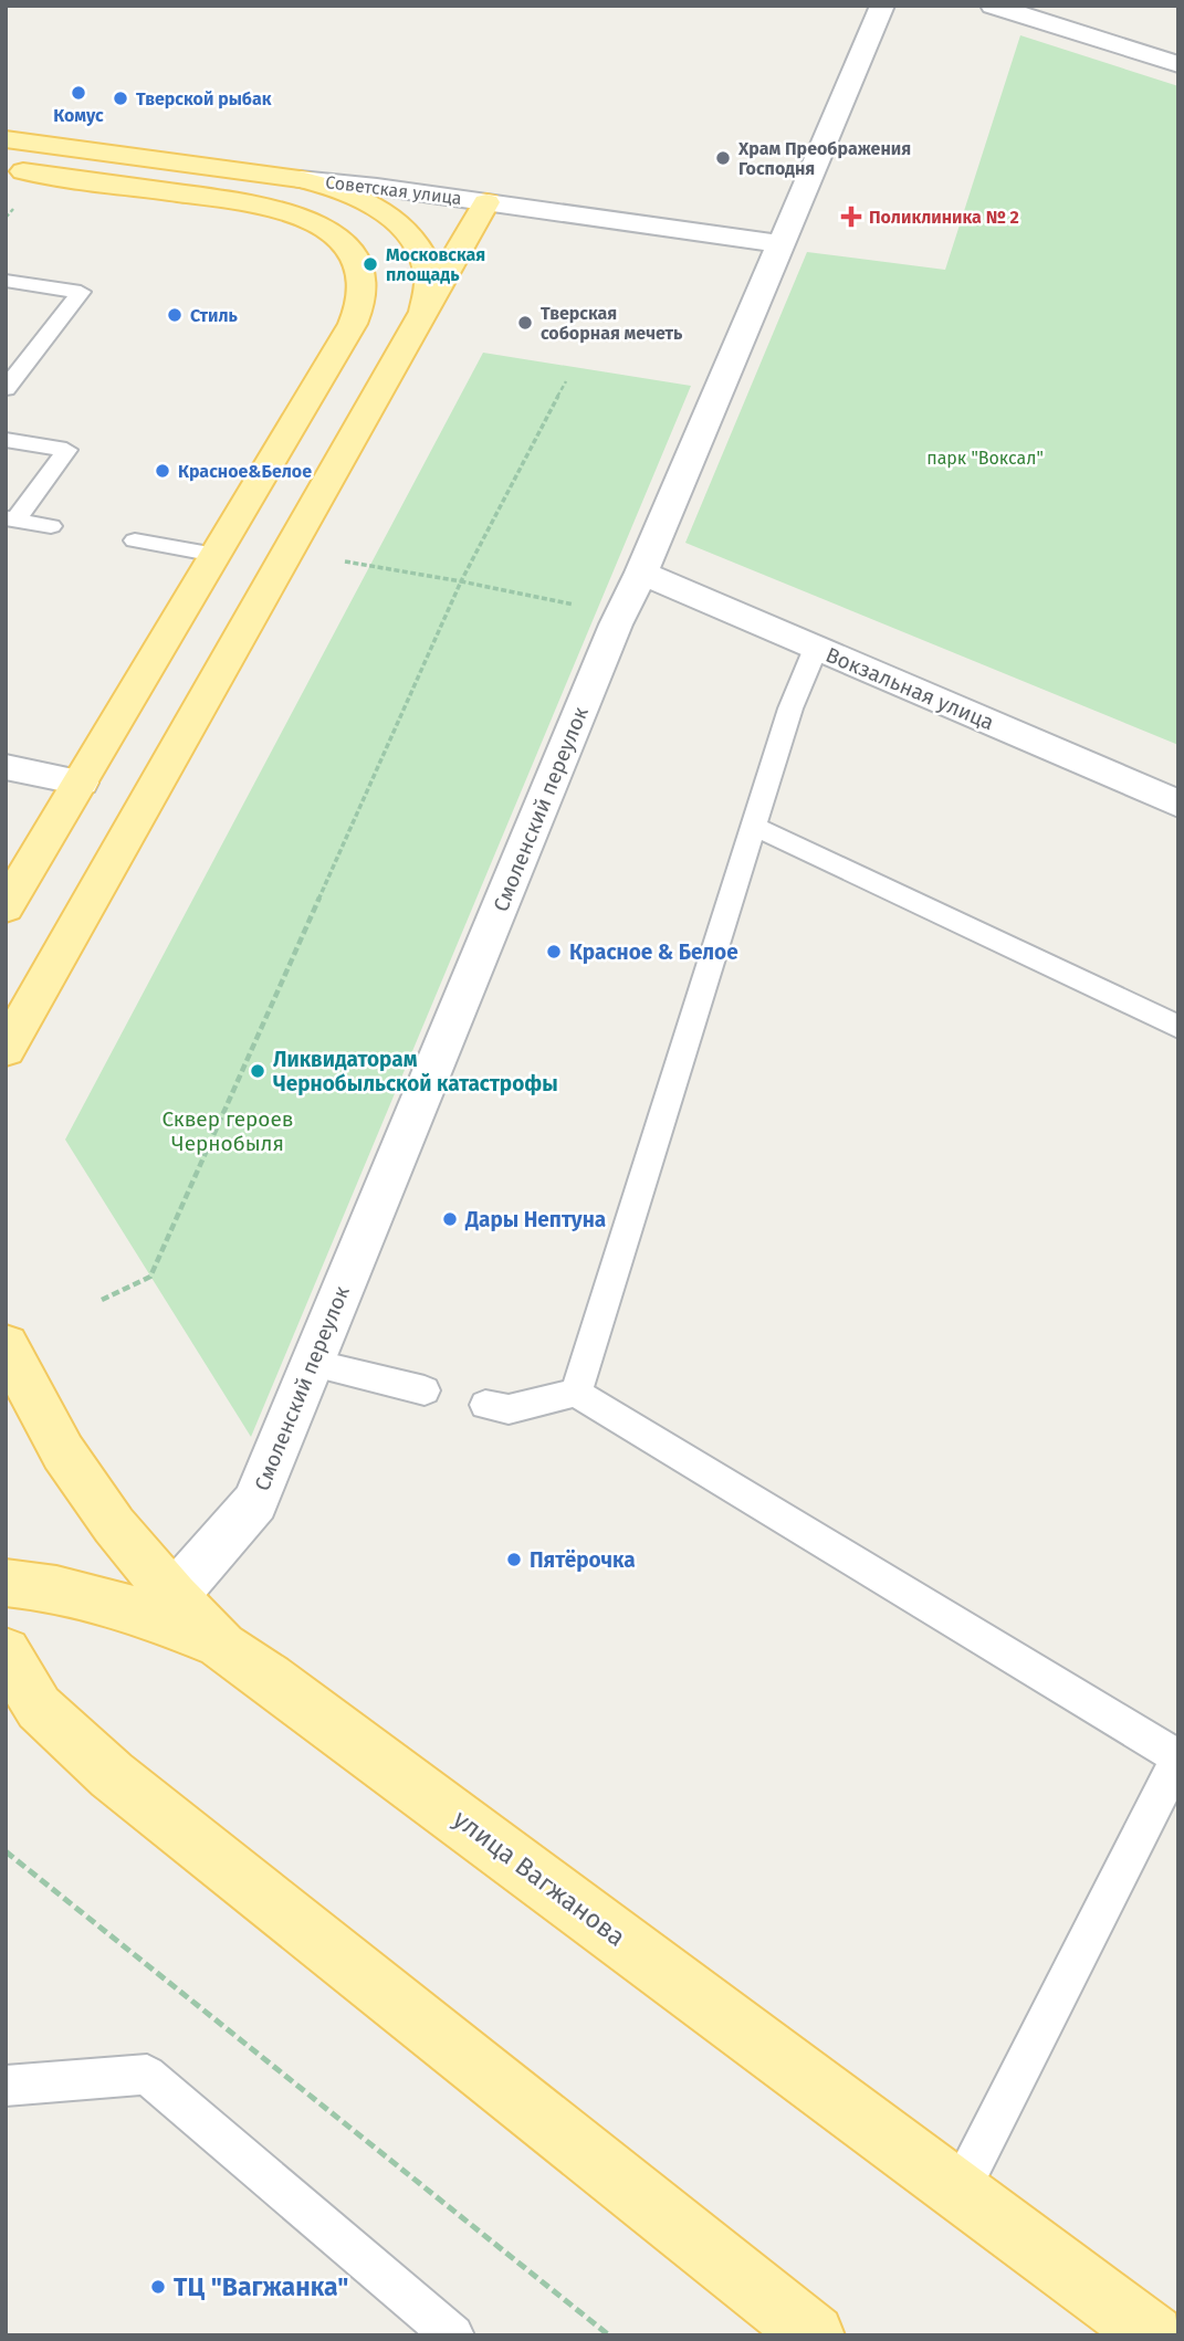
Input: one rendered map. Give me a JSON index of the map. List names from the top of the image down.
{
  "streets": {
    "main road": ["Советская улица", "улица Вагжанова"],
    "street": ["Вокзальная улица", "Смоленский переулок"]
  },
  "crossings": [
    ["Советская улица", "Смоленский переулок"],
    ["Вокзальная улица", "Смоленский переулок"],
    ["Смоленский переулок", "улица Вагжанова"]
  ],
  "parks": ["парк \"Воксал\"", "Сквер героев Чернобыля"],
  "places": {
    "other": [
      "Комус",
      "Тверской рыбак",
      "Храм Преображения Господня",
      "Московская площадь",
      "Стиль",
      "Тверская соборная мечеть",
      "Красное&Белое",
      "Красное & Белое",
      "Ликвидаторам Чернобыльской катастрофы",
      "Дары Нептуна",
      "Пятёрочка",
      "ТЦ \"Вагжанка\""
    ],
    "health": ["Поликлиника № 2"]
  }
}
